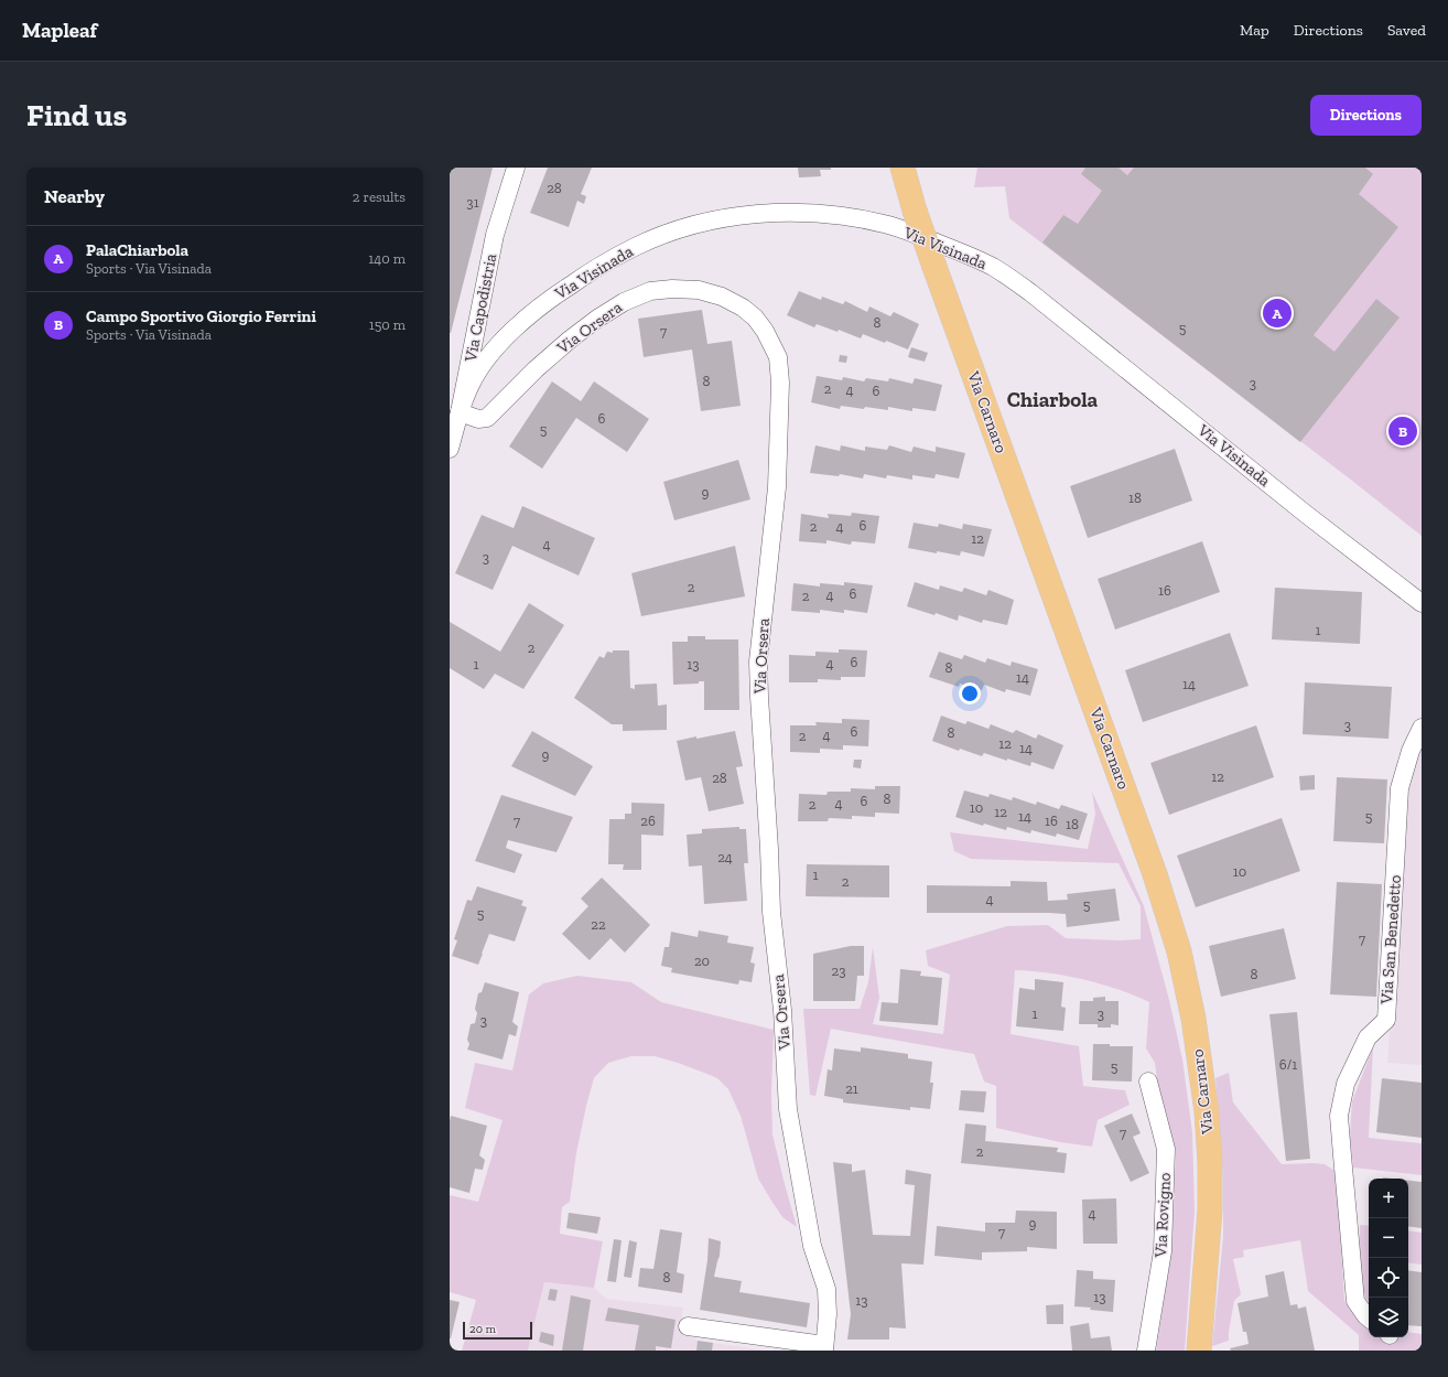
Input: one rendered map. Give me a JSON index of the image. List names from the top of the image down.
{
  "streets": {
    "main road": ["Via Carnaro"],
    "street": [
      "Via Visinada",
      "Via Capodistria",
      "Via Orsera",
      "Via San Benedetto",
      "Via Rovigno"
    ]
  },
  "crossings": [
    ["Via Visinada", "Via Capodistria"],
    ["Via Visinada", "Via Orsera"],
    ["Via Capodistria", "Via Orsera"]
  ],
  "districts": ["Chiarbola"],
  "house_numbers": [
    "28",
    "31",
    "8",
    "5",
    "7",
    "8",
    "3",
    "2",
    "4",
    "6",
    "6",
    "5",
    "9",
    "18",
    "6",
    "2",
    "4",
    "12",
    "4",
    "3",
    "2",
    "16",
    "6",
    "4",
    "2",
    "1",
    "2",
    "6",
    "4",
    "1",
    "13",
    "8",
    "14",
    "14",
    "3",
    "6",
    "8",
    "4",
    "2",
    "12",
    "14",
    "9",
    "12",
    "28",
    "8",
    "6",
    "4",
    "2",
    "10",
    "12",
    "14",
    "5",
    "7",
    "26",
    "16",
    "18",
    "24",
    "10",
    "1",
    "2",
    "4",
    "5",
    "5",
    "22",
    "7",
    "20",
    "23",
    "8",
    "1",
    "3",
    "3",
    "6/1",
    "5",
    "21",
    "7",
    "2",
    "4",
    "9",
    "7",
    "8",
    "13",
    "13"
  ],
  "scale_bar": "20 m",
  "page": {
    "header": "Mapleaf",
    "nav": ["Map", "Directions", "Saved"],
    "buttons": "Directions",
    "title": "Find us",
    "heading": ["Nearby", "2 results"],
    "list": [
      {
        "mark": "A",
        "name": "PalaChiarbola",
        "note": "Sports · Via Visinada",
        "value": "140 m"
      },
      {
        "mark": "B",
        "name": "Campo Sportivo Giorgio Ferrini",
        "note": "Sports · Via Visinada",
        "value": "150 m"
      }
    ],
    "pins": ["A", "B"],
    "map_buttons": ["+", "−"],
    "scale": "20 m"
  }
}
